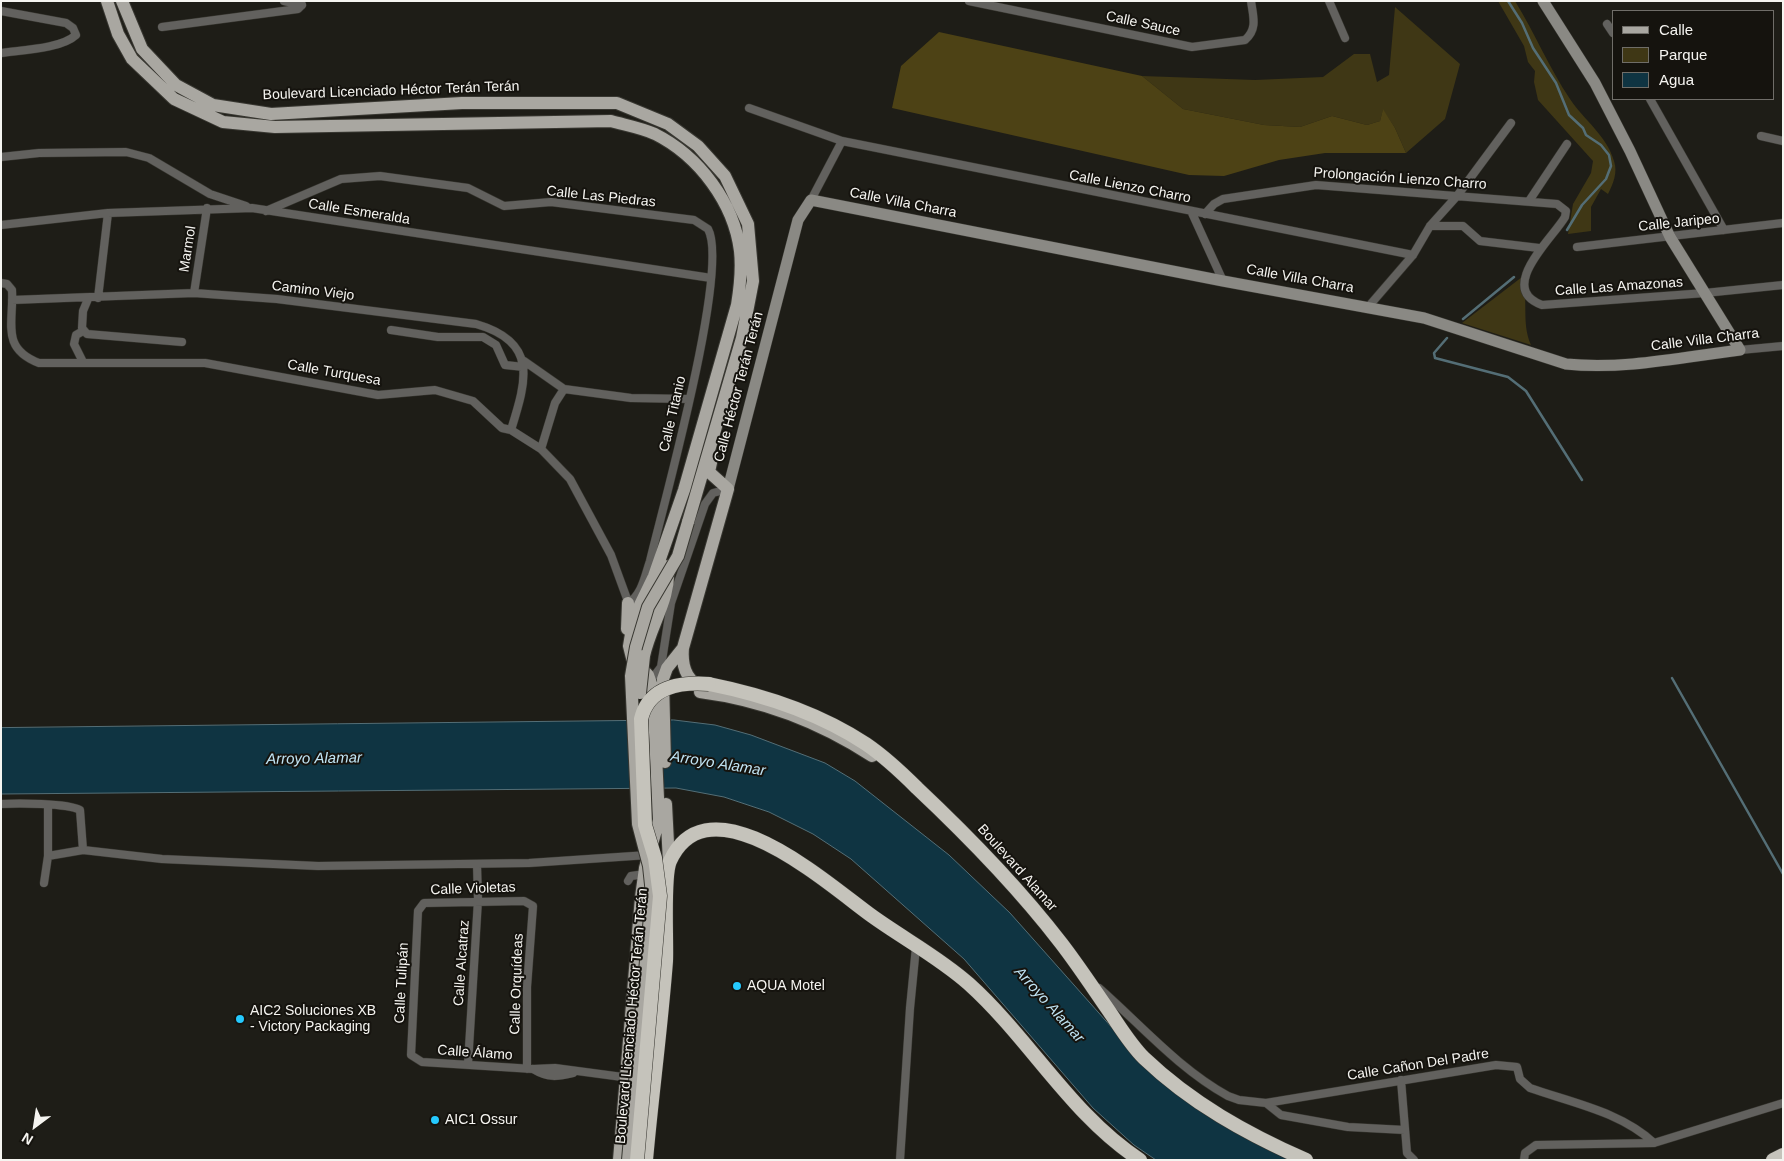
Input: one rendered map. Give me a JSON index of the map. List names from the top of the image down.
{
  "streets": {
    "highway": ["Boulevard Licenciado Héctor Terán Terán", "Boulevard Alamar"],
    "main road": ["Calle Héctor Terán Terán"],
    "street": [
      "Calle Sauce",
      "Prolongación Lienzo Charro",
      "Calle Lienzo Charro",
      "Calle Las Piedras",
      "Calle Villa Charra",
      "Calle Esmeralda",
      "Calle Jaripeo",
      "Marmol",
      "Calle Las Amazonas",
      "Camino Viejo",
      "Calle Turquesa",
      "Calle Titanio",
      "Calle Violetas",
      "Calle Alcatraz",
      "Calle Tulipán",
      "Calle Orquídeas",
      "Calle Álamo",
      "Calle Cañon Del Padre"
    ]
  },
  "crossings": [
    ["Boulevard Licenciado Héctor Terán Terán", "Calle Turquesa"],
    ["Boulevard Licenciado Héctor Terán Terán", "Calle Héctor Terán Terán"],
    ["Boulevard Licenciado Héctor Terán Terán", "Boulevard Alamar"],
    ["Boulevard Licenciado Héctor Terán Terán", "Calle Álamo"],
    ["Prolongación Lienzo Charro", "Calle Lienzo Charro"],
    ["Prolongación Lienzo Charro", "Calle Las Amazonas"],
    ["Calle Lienzo Charro", "Calle Héctor Terán Terán"],
    ["Calle Las Piedras", "Calle Esmeralda"],
    ["Calle Las Piedras", "Calle Titanio"],
    ["Calle Villa Charra", "Calle Héctor Terán Terán"],
    ["Calle Esmeralda", "Marmol"],
    ["Calle Esmeralda", "Calle Titanio"],
    ["Marmol", "Camino Viejo"],
    ["Calle Turquesa", "Calle Titanio"],
    ["Calle Héctor Terán Terán", "Boulevard Alamar"],
    ["Boulevard Alamar", "Calle Cañon Del Padre"],
    ["Calle Violetas", "Calle Alcatraz"],
    ["Calle Violetas", "Calle Tulipán"],
    ["Calle Violetas", "Calle Orquídeas"],
    ["Calle Alcatraz", "Calle Álamo"],
    ["Calle Tulipán", "Calle Álamo"],
    ["Calle Orquídeas", "Calle Álamo"]
  ],
  "water": ["Arroyo Alamar"],
  "places": ["AQUA Motel", "AIC2 Soluciones XB - Victory Packaging", "AIC1 Ossur"],
  "legend": ["Calle", "Parque", "Agua"],
  "north": "bottom left"
}
